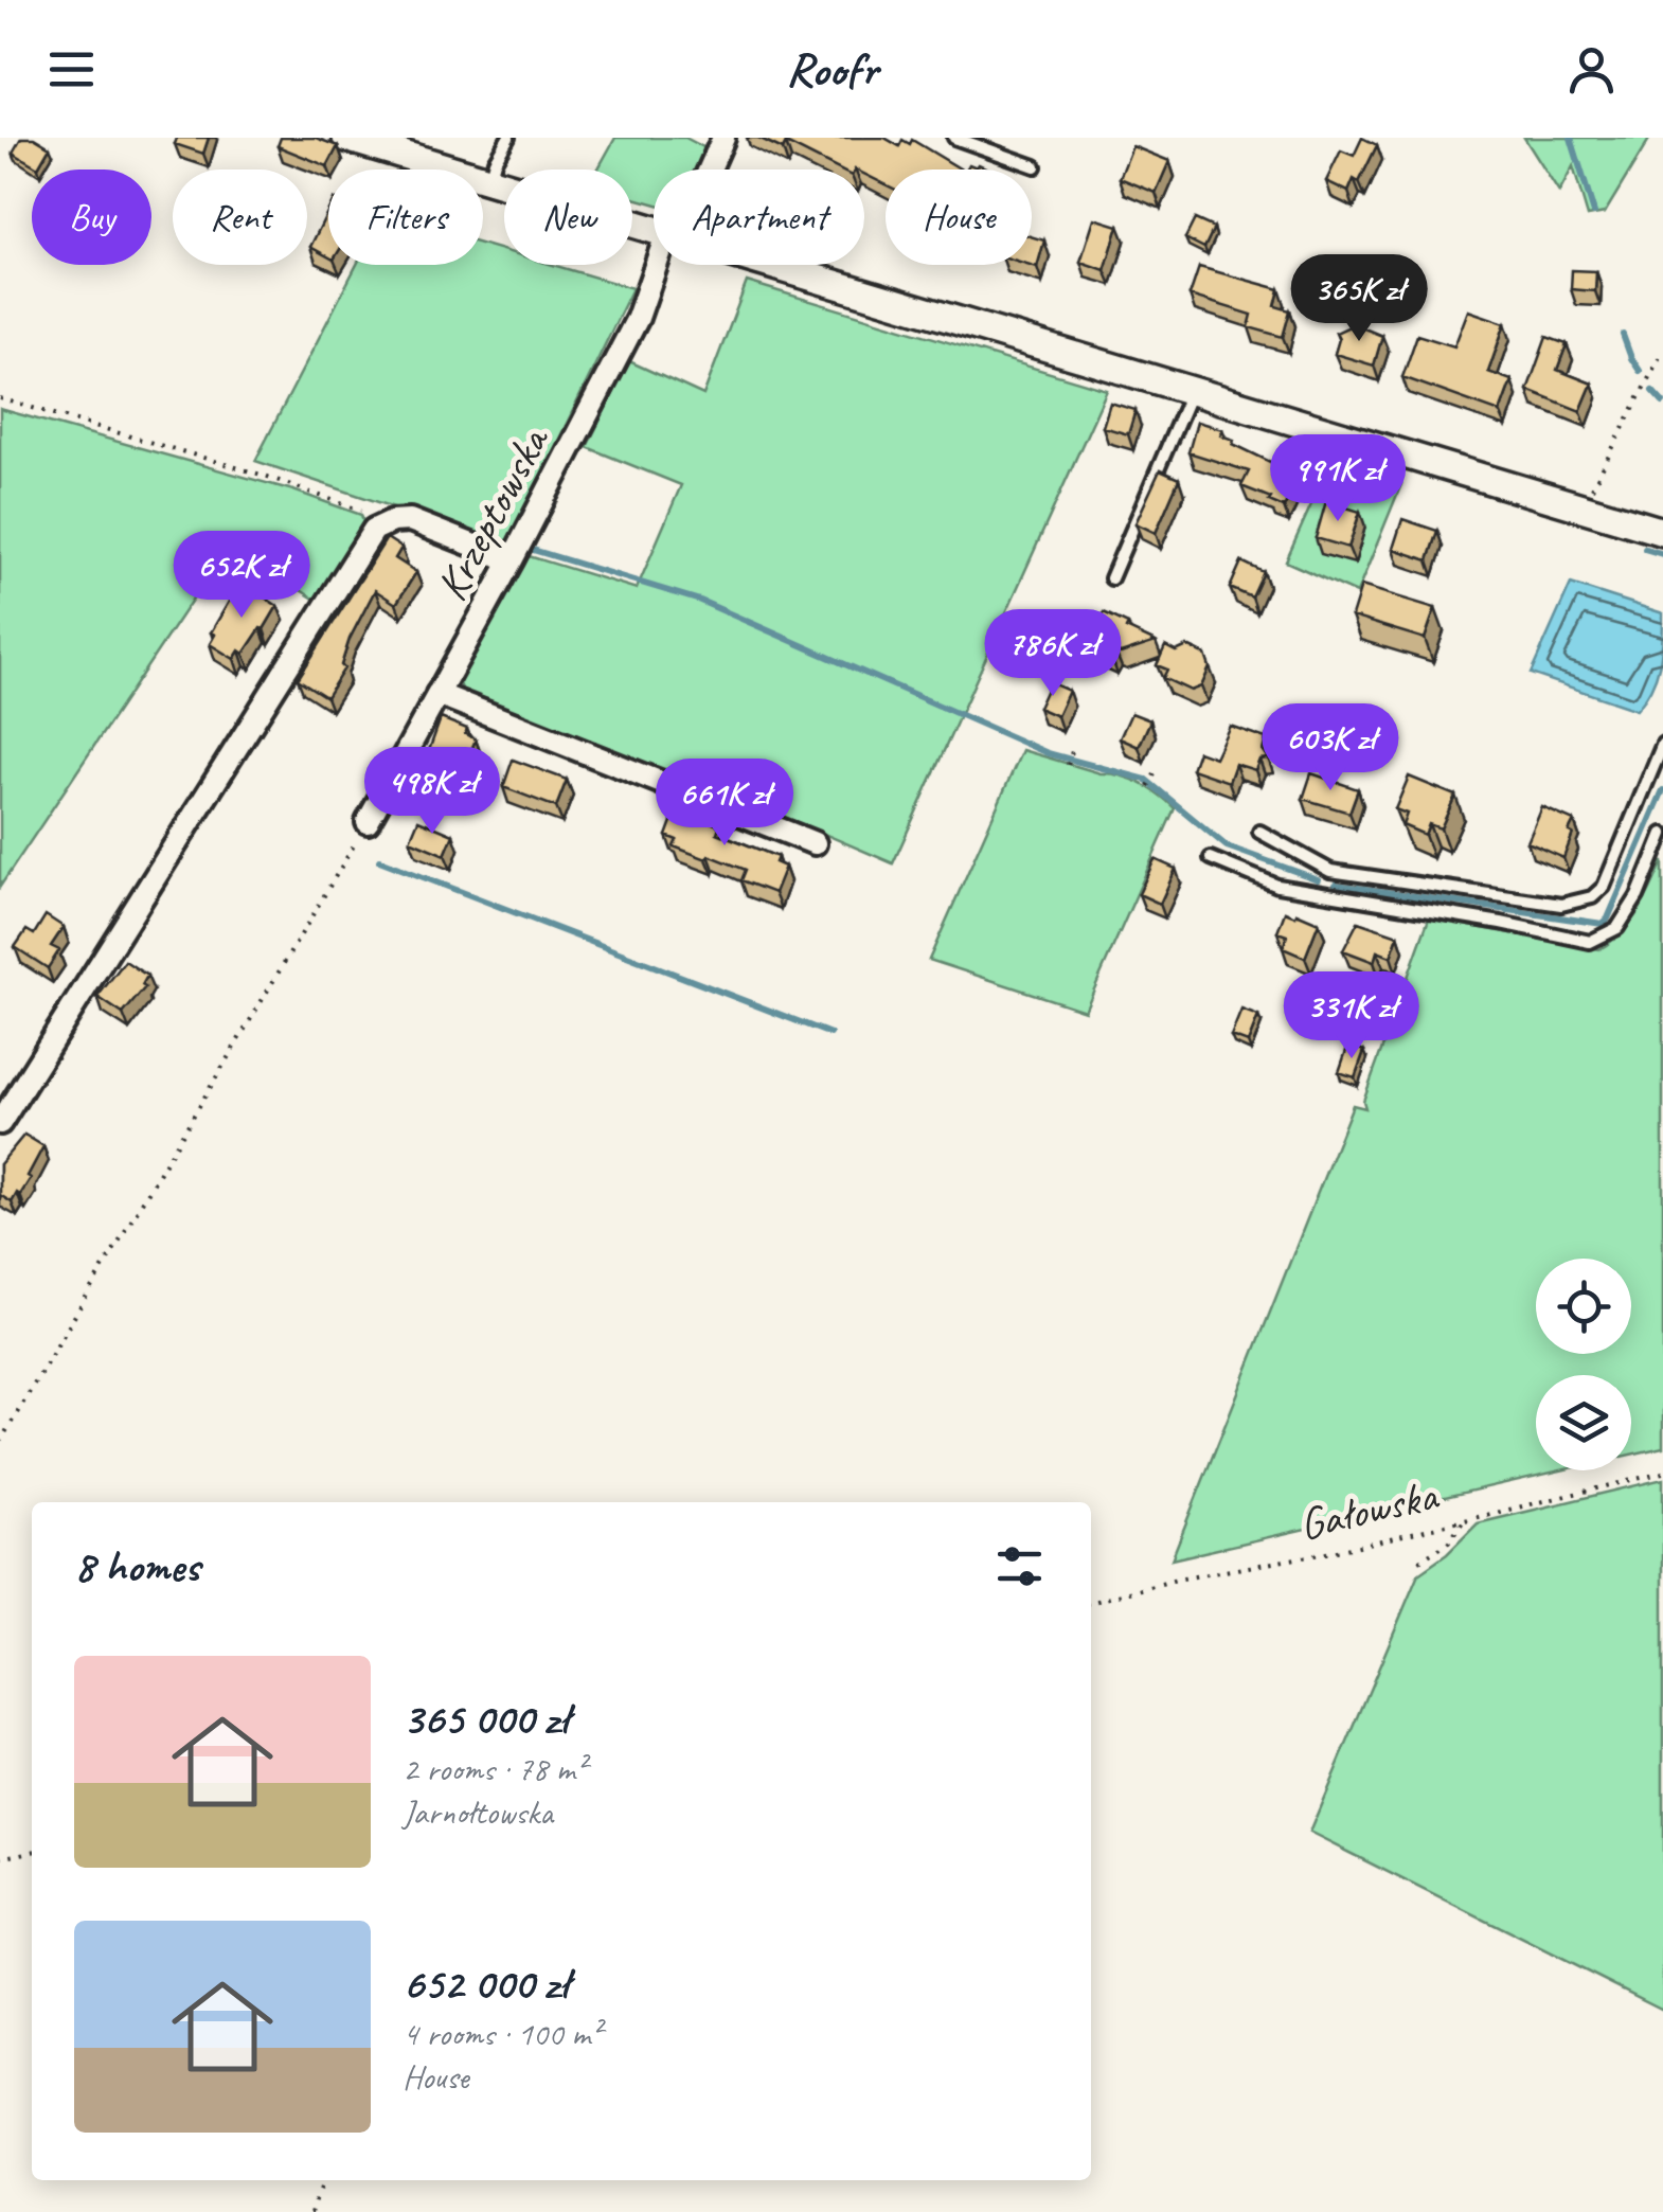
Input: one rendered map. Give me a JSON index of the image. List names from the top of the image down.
{
  "streets": {
    "street": ["Krzeptowska"],
    "path": ["Gałowska"]
  },
  "page": {
    "header": "Roofr",
    "chip": [
      "Buy",
      "Rent",
      "Filters",
      "New",
      "Apartment",
      "House"
    ],
    "price": [
      "365K zł",
      "991K zł",
      "652K zł",
      "786K zł",
      "603K zł",
      "498K zł",
      "661K zł",
      "331K zł"
    ],
    "heading": "8 homes",
    "list": [
      {
        "name": "365 000 zł",
        "note": "2 rooms · 78 m² · Jarnołtowska"
      },
      {
        "name": "652 000 zł",
        "note": "4 rooms · 100 m² · House"
      }
    ]
  }
}
